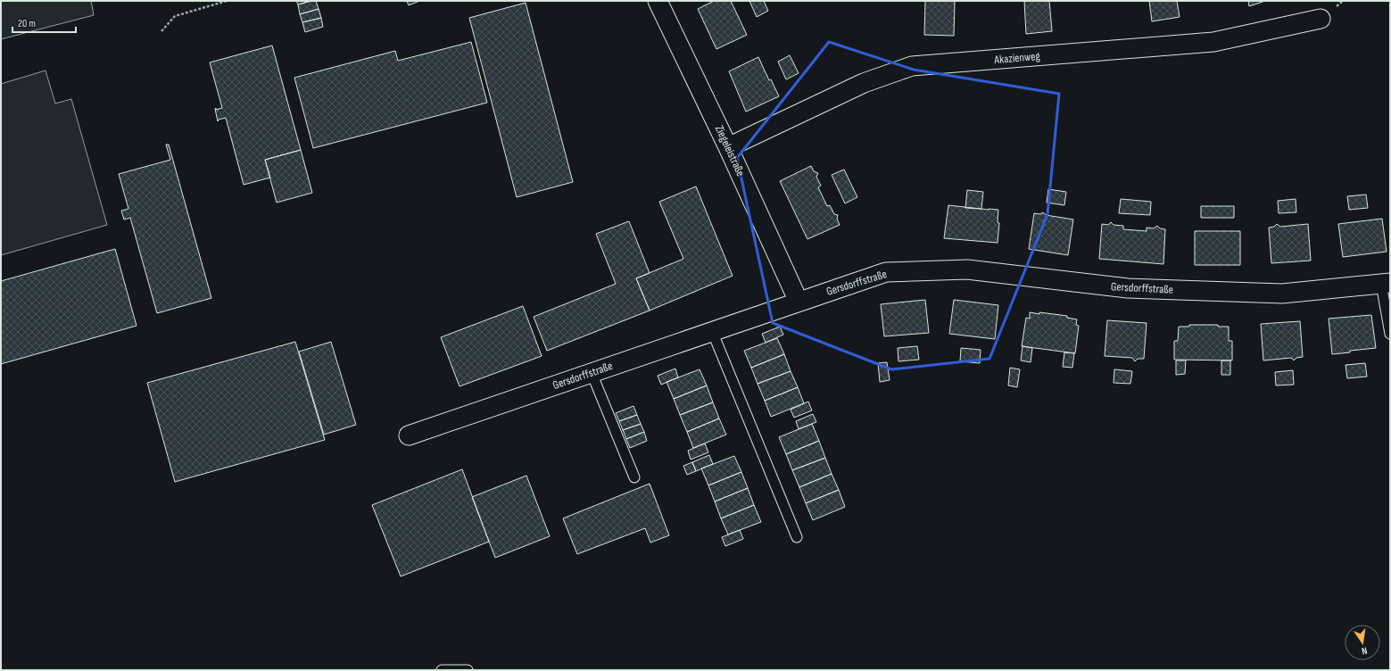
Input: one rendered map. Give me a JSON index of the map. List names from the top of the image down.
{
  "streets": {
    "street": ["Akazienweg", "Ziegeleistraße", "Gersdorffstraße"]
  },
  "crossings": [
    ["Akazienweg", "Ziegeleistraße"],
    ["Ziegeleistraße", "Gersdorffstraße"]
  ],
  "scale_bar": "20 m",
  "north": "bottom"
}
